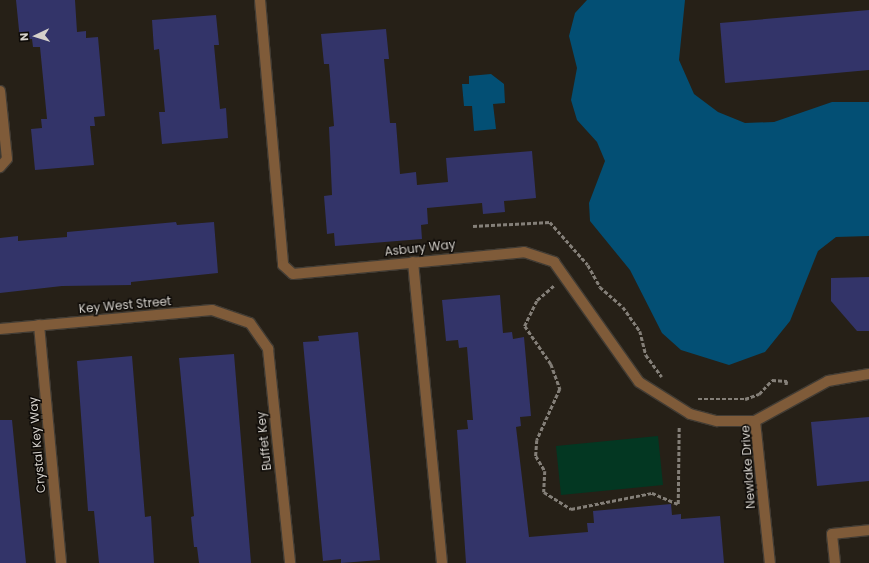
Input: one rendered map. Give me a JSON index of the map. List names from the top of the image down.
{
  "streets": {
    "street": [
      "Asbury Way",
      "Key West Street",
      "Buffet Key",
      "Crystal Key Way",
      "Newlake Drive"
    ]
  },
  "crossings": [
    ["Asbury Way", "Newlake Drive"],
    ["Key West Street", "Buffet Key"],
    ["Key West Street", "Crystal Key Way"]
  ],
  "north": "left"
}
